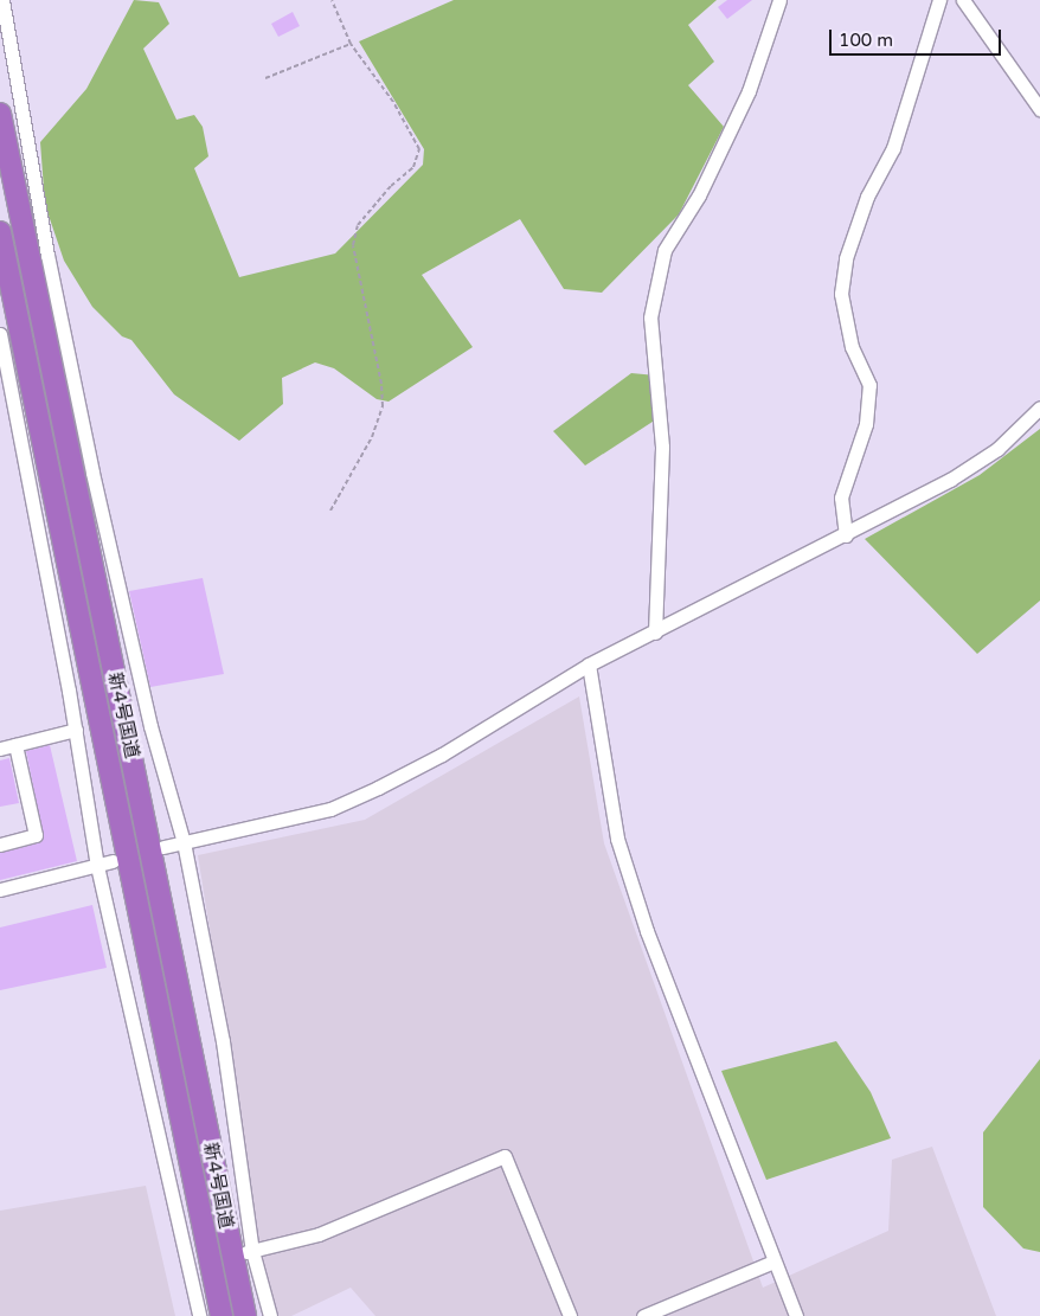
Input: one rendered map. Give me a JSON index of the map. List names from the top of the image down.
{
  "streets": {
    "highway": ["新4号国道"]
  },
  "scale_bar": "100 m"
}
